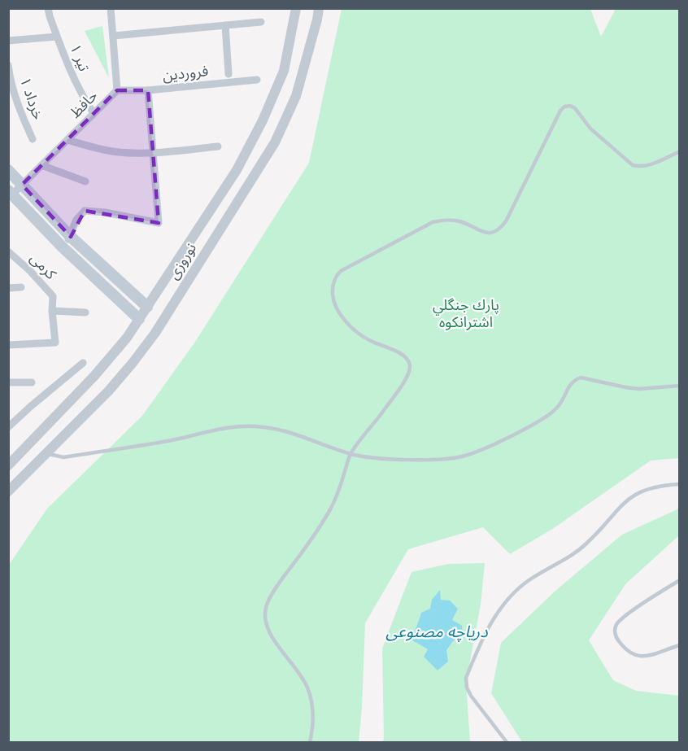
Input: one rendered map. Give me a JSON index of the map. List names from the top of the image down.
{
  "streets": {
    "street": [
      "تیر ۱",
      "فروردین",
      "خرداد ۱",
      "حافظ",
      "نوروزی",
      "کرمی"
    ]
  },
  "crossings": [
    ["تیر ۱", "حافظ"],
    ["فروردین", "حافظ"]
  ],
  "water": ["دریاچه مصنوعی"],
  "parks": ["پارك جنگلي اشترانكوه"]
}
